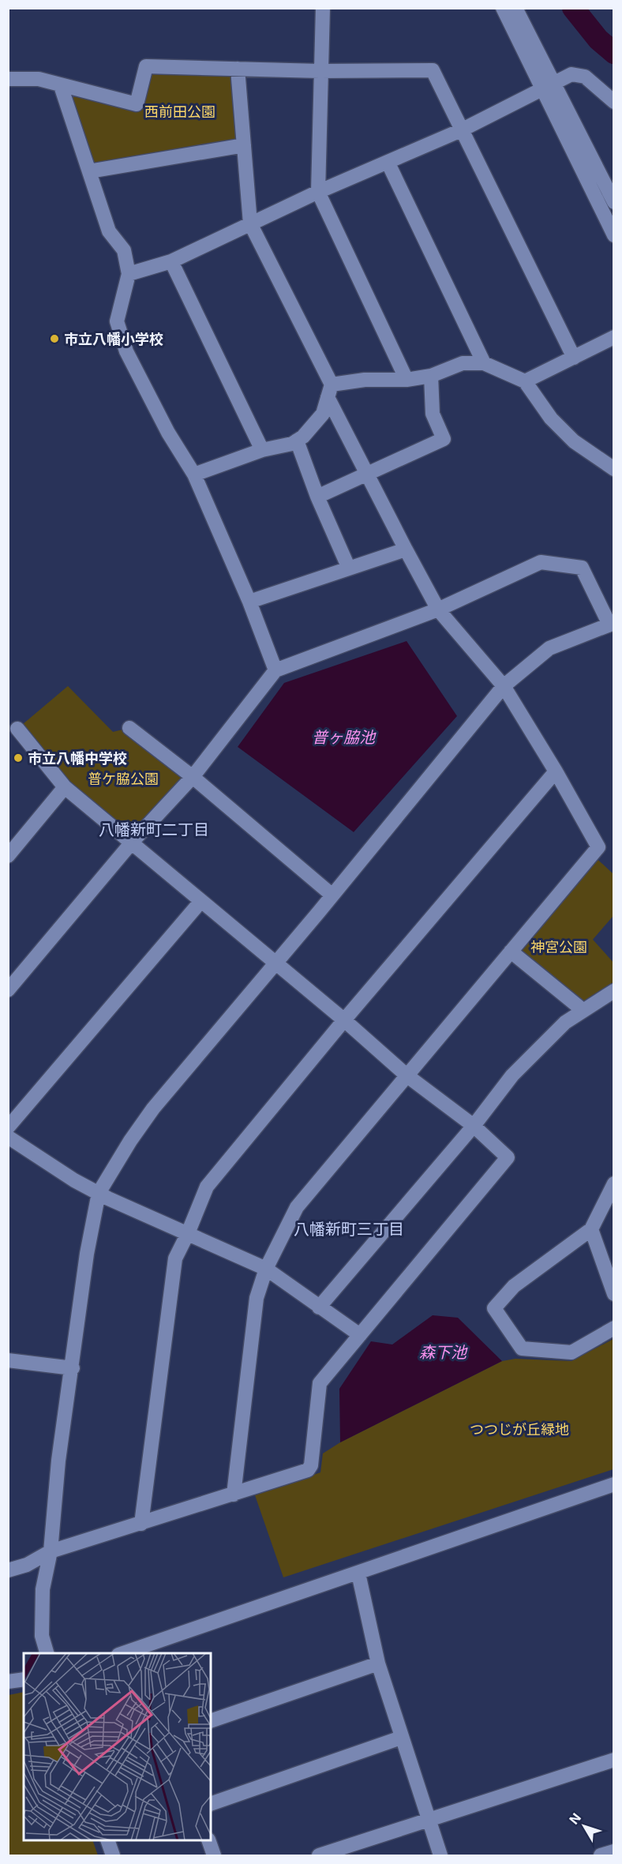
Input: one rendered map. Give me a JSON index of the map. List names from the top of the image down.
{
  "districts": ["八幡新町二丁目", "八幡新町三丁目"],
  "water": ["普ヶ脇池", "森下池"],
  "parks": [
    "西前田公園",
    "普ケ脇公園",
    "神宮公園",
    "つつじが丘緑地"
  ],
  "places": ["市立八幡小学校", "市立八幡中学校"],
  "north": "top left"
}
